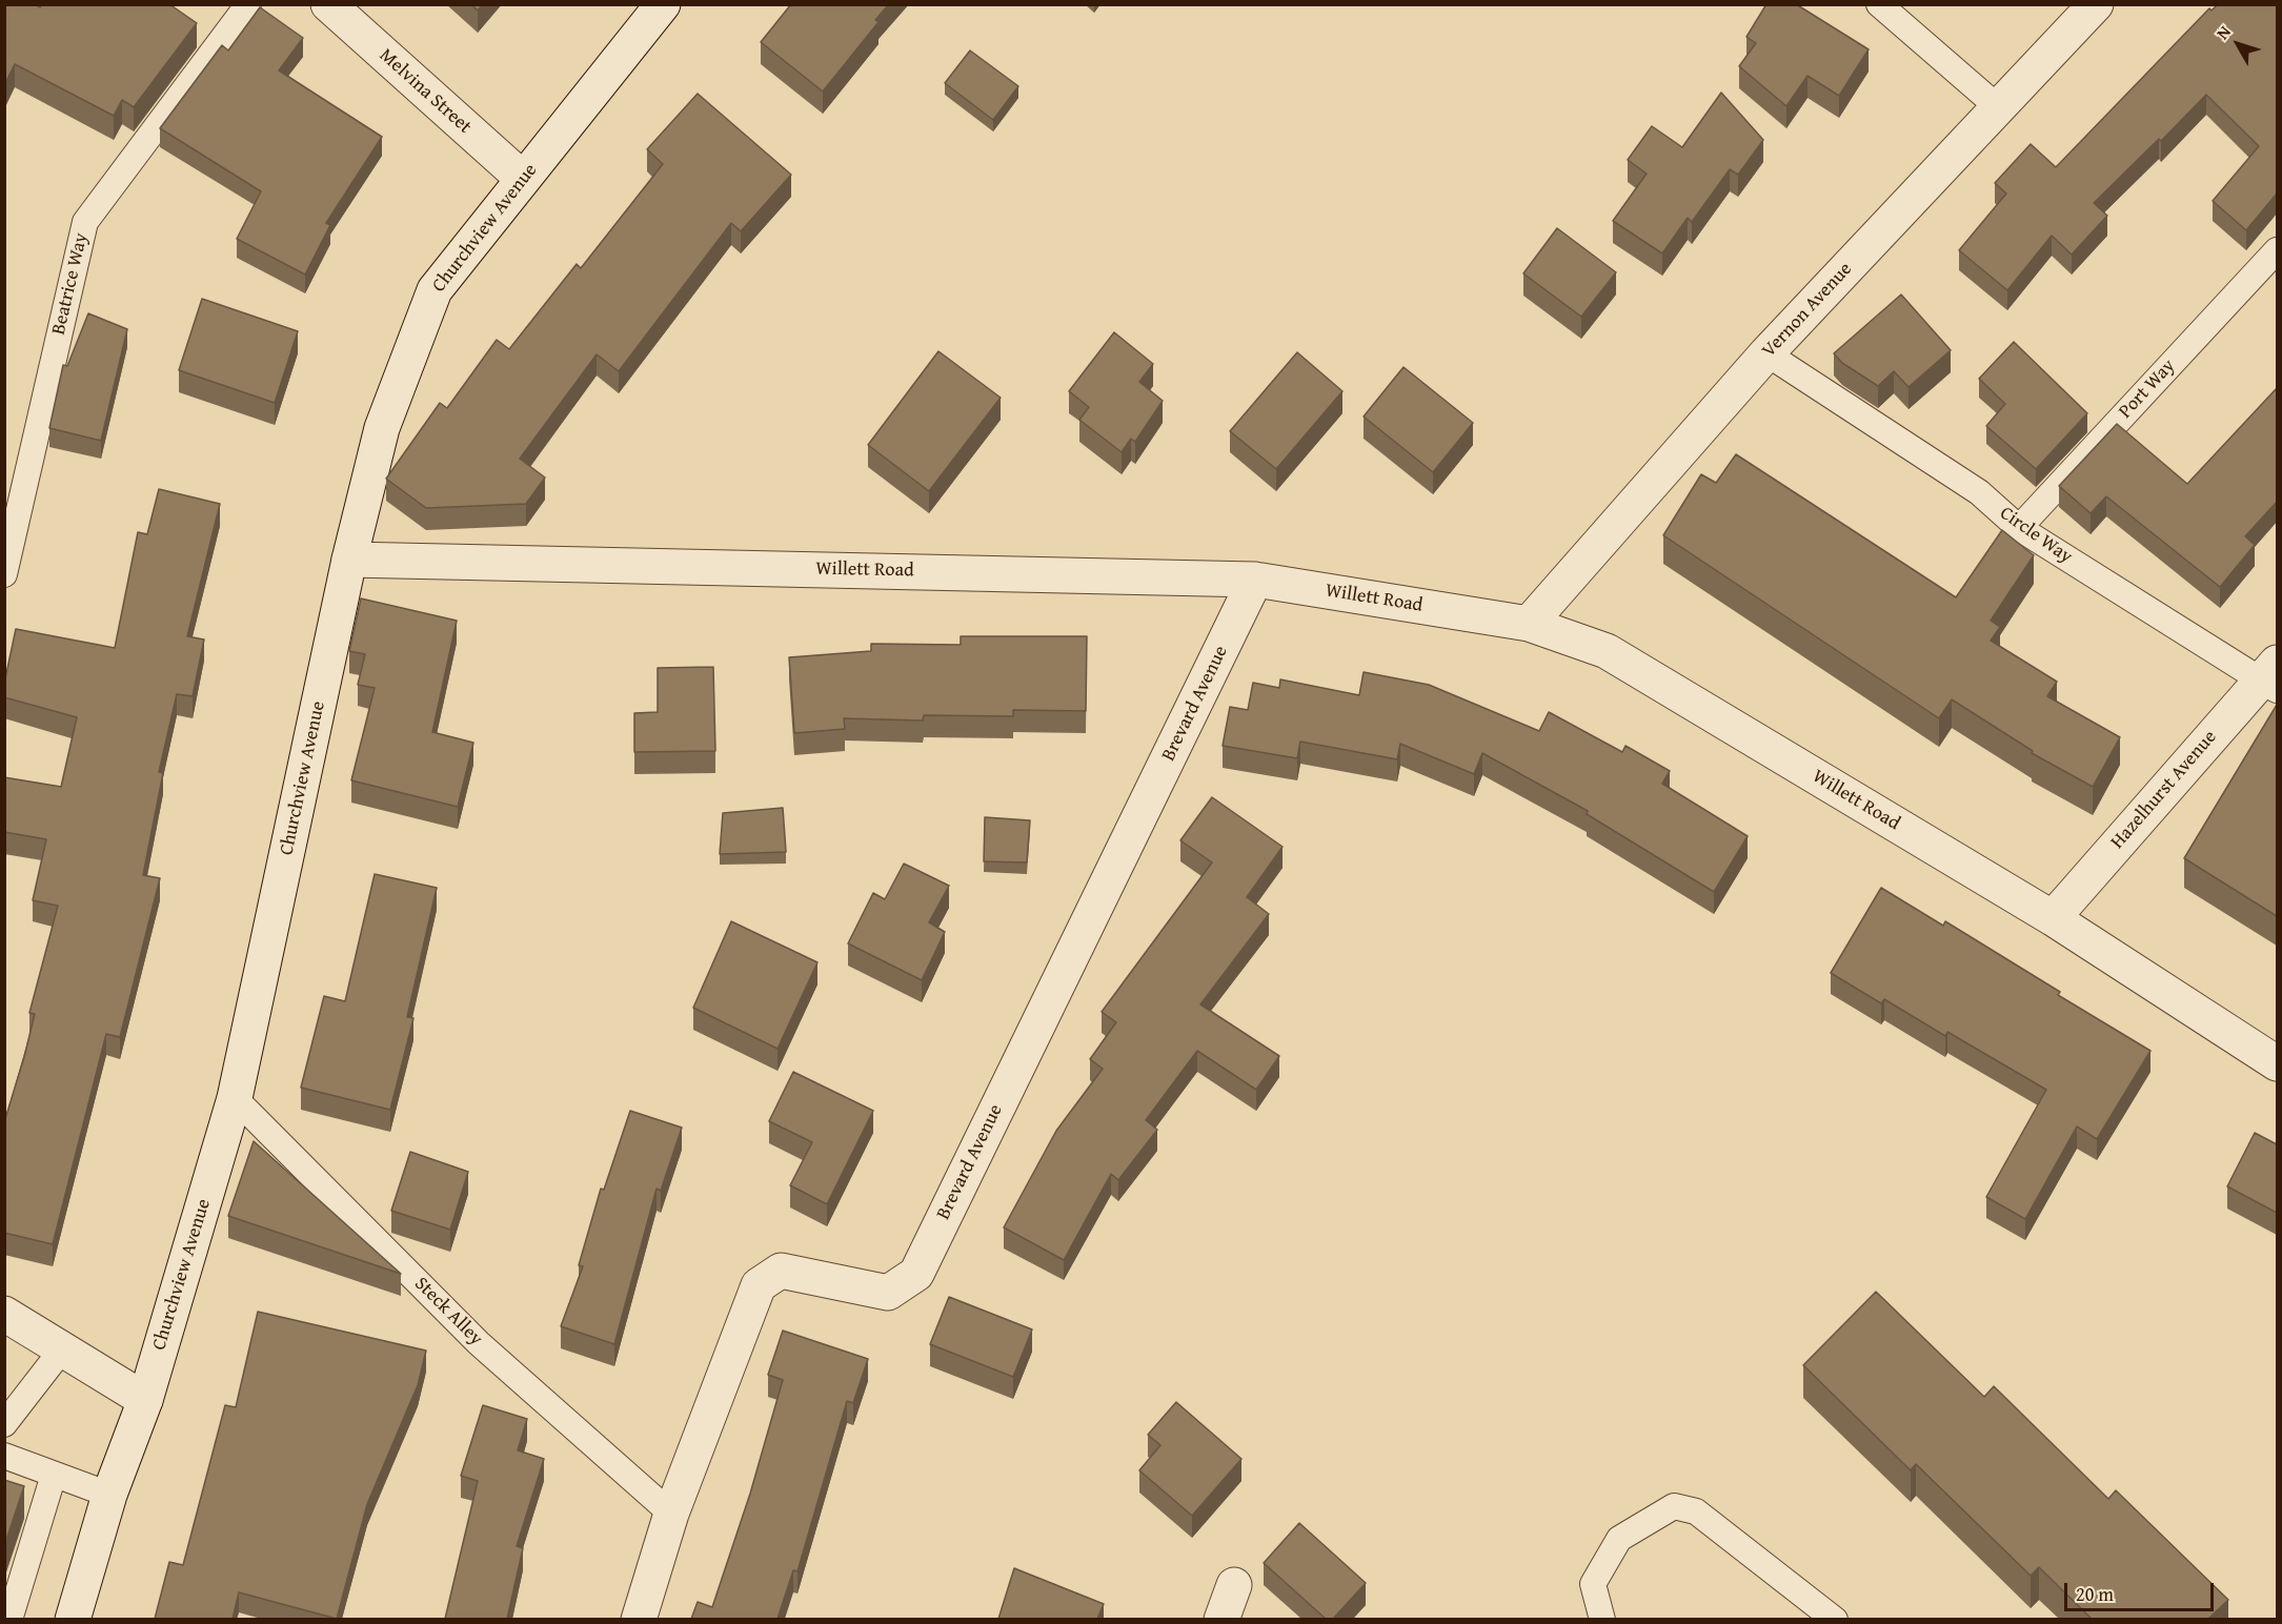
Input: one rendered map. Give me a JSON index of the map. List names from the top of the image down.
{
  "streets": {
    "street": [
      "Melvina Street",
      "Churchview Avenue",
      "Vernon Avenue",
      "Willett Road",
      "Brevard Avenue",
      "Hazelhurst Avenue"
    ],
    "lane": [
      "Beatrice Way",
      "Port Way",
      "Circle Way",
      "Steck Alley"
    ]
  },
  "crossings": [
    ["Melvina Street", "Churchview Avenue"],
    ["Churchview Avenue", "Willett Road"],
    ["Churchview Avenue", "Steck Alley"],
    ["Vernon Avenue", "Circle Way"],
    ["Vernon Avenue", "Willett Road"],
    ["Port Way", "Circle Way"],
    ["Circle Way", "Hazelhurst Avenue"],
    ["Willett Road", "Brevard Avenue"],
    ["Willett Road", "Hazelhurst Avenue"],
    ["Brevard Avenue", "Steck Alley"]
  ],
  "scale_bar": "20 m",
  "north": "top left"
}
